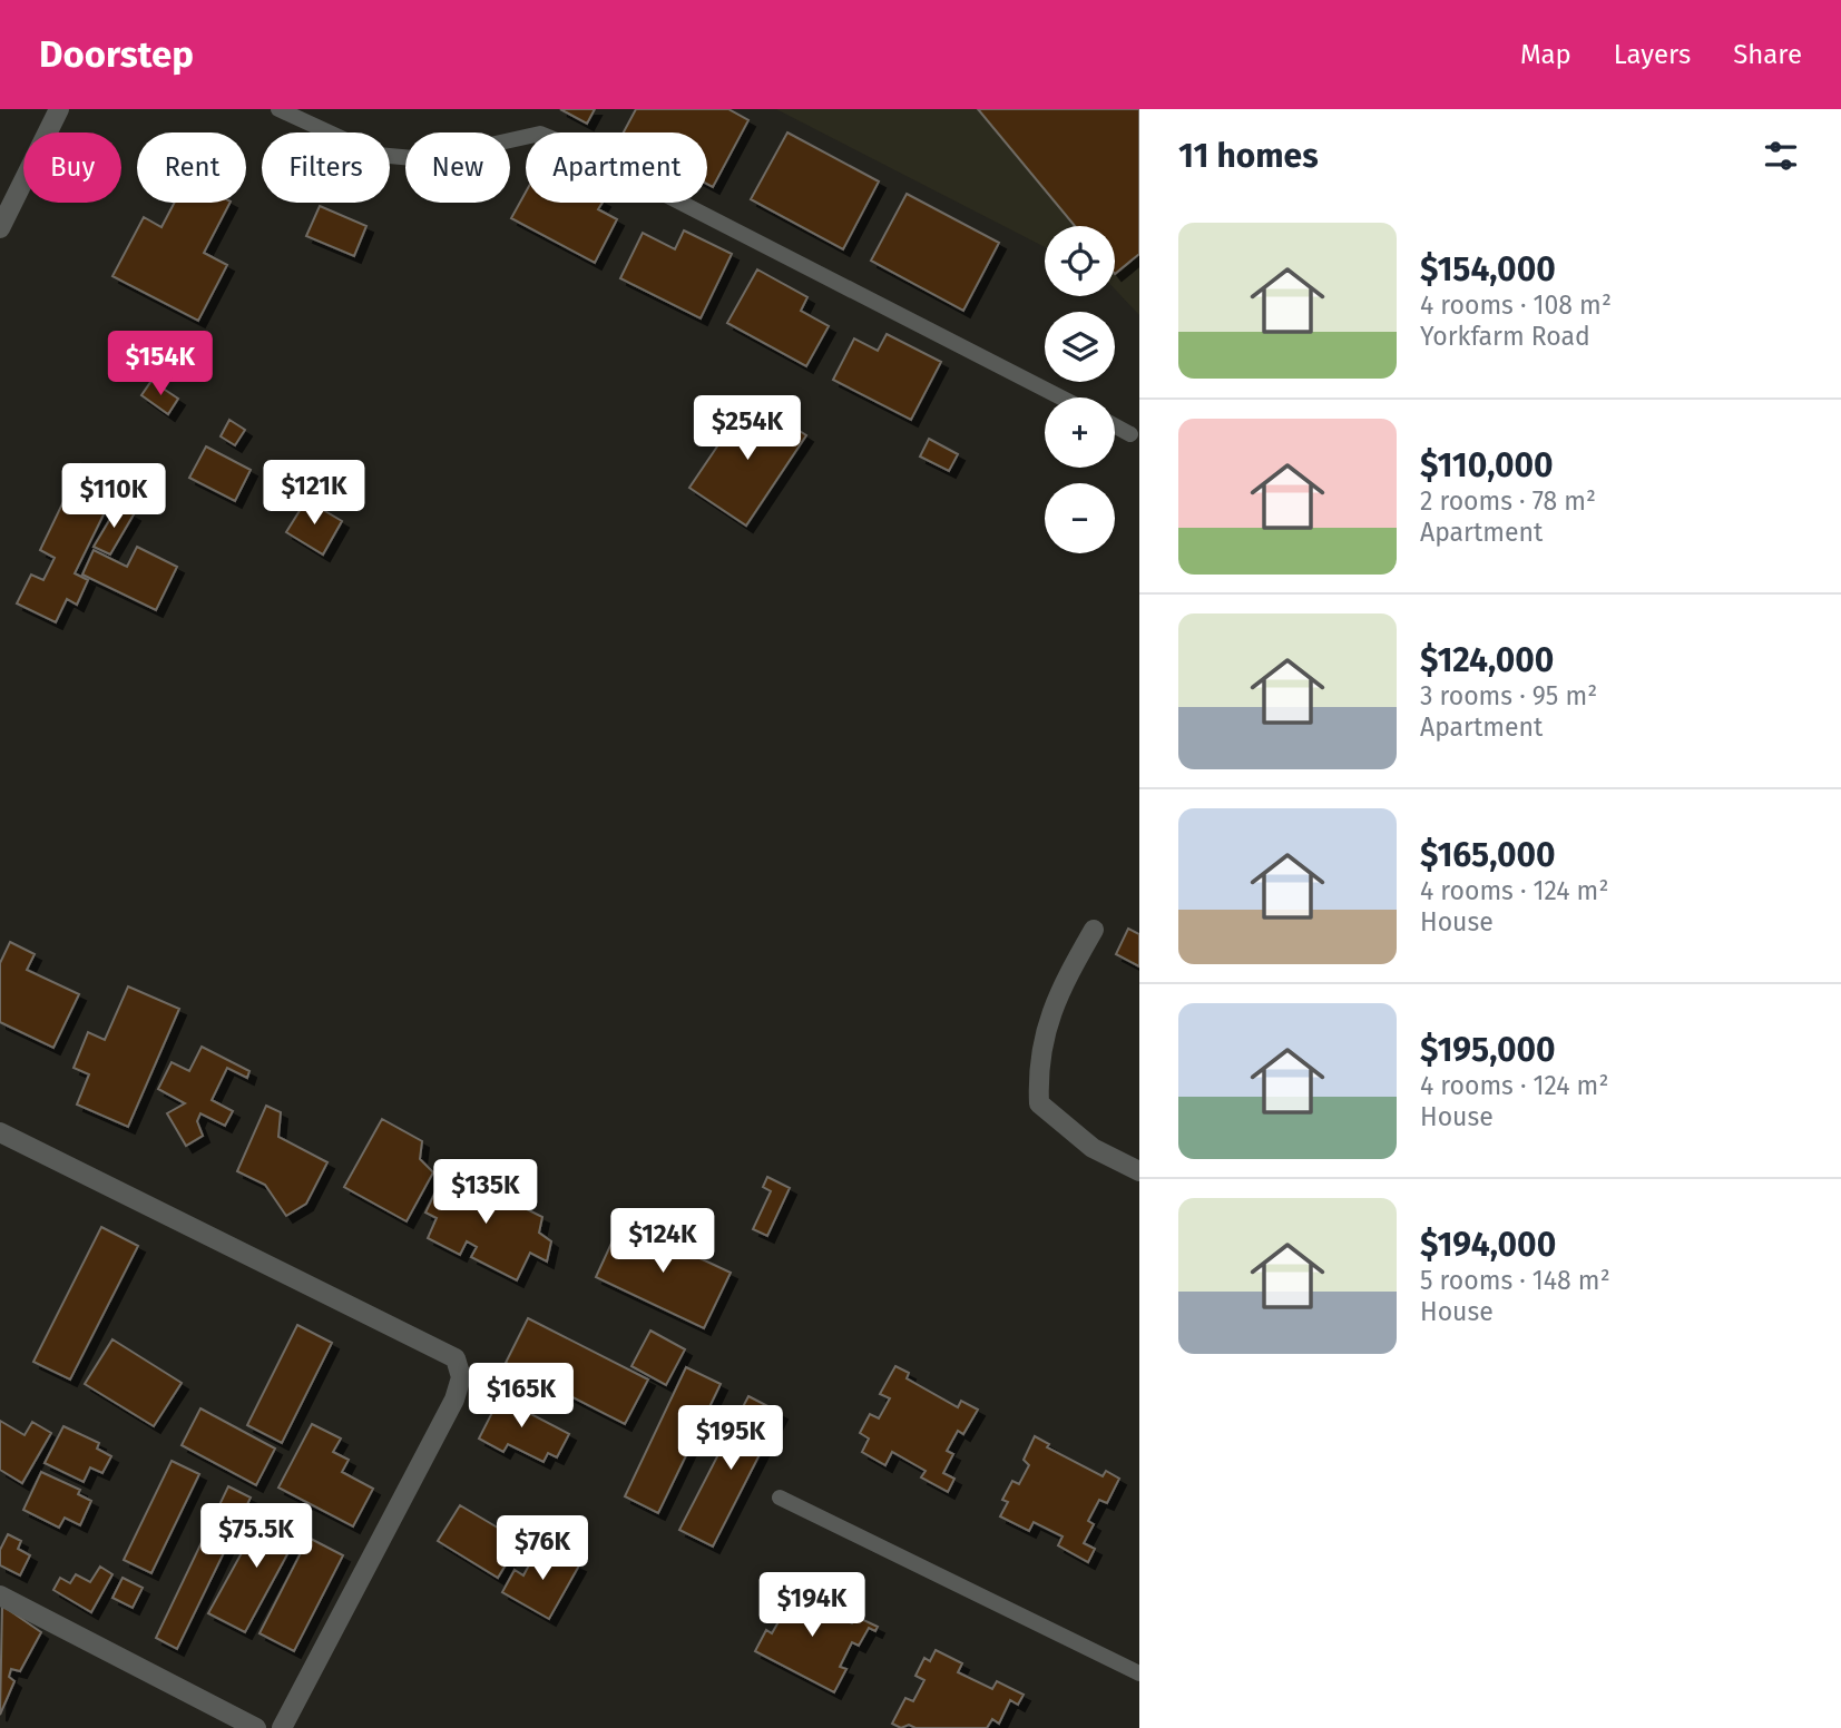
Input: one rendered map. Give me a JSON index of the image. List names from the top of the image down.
{
  "page": {
    "header": "Doorstep",
    "nav": ["Map", "Layers", "Share"],
    "heading": "11 homes",
    "chip": [
      "Buy",
      "Rent",
      "Filters",
      "New",
      "Apartment"
    ],
    "list": [
      {
        "name": "$154,000",
        "note": "4 rooms · 108 m² · Yorkfarm Road"
      },
      {
        "name": "$110,000",
        "note": "2 rooms · 78 m² · Apartment"
      },
      {
        "name": "$124,000",
        "note": "3 rooms · 95 m² · Apartment"
      },
      {
        "name": "$165,000",
        "note": "4 rooms · 124 m² · House"
      },
      {
        "name": "$195,000",
        "note": "4 rooms · 124 m² · House"
      },
      {
        "name": "$194,000",
        "note": "5 rooms · 148 m² · House"
      }
    ],
    "map_buttons": ["+", "−"],
    "price": [
      "$154K",
      "$254K",
      "$121K",
      "$110K",
      "$135K",
      "$124K",
      "$165K",
      "$195K",
      "$75.5K",
      "$76K",
      "$194K"
    ]
  }
}
